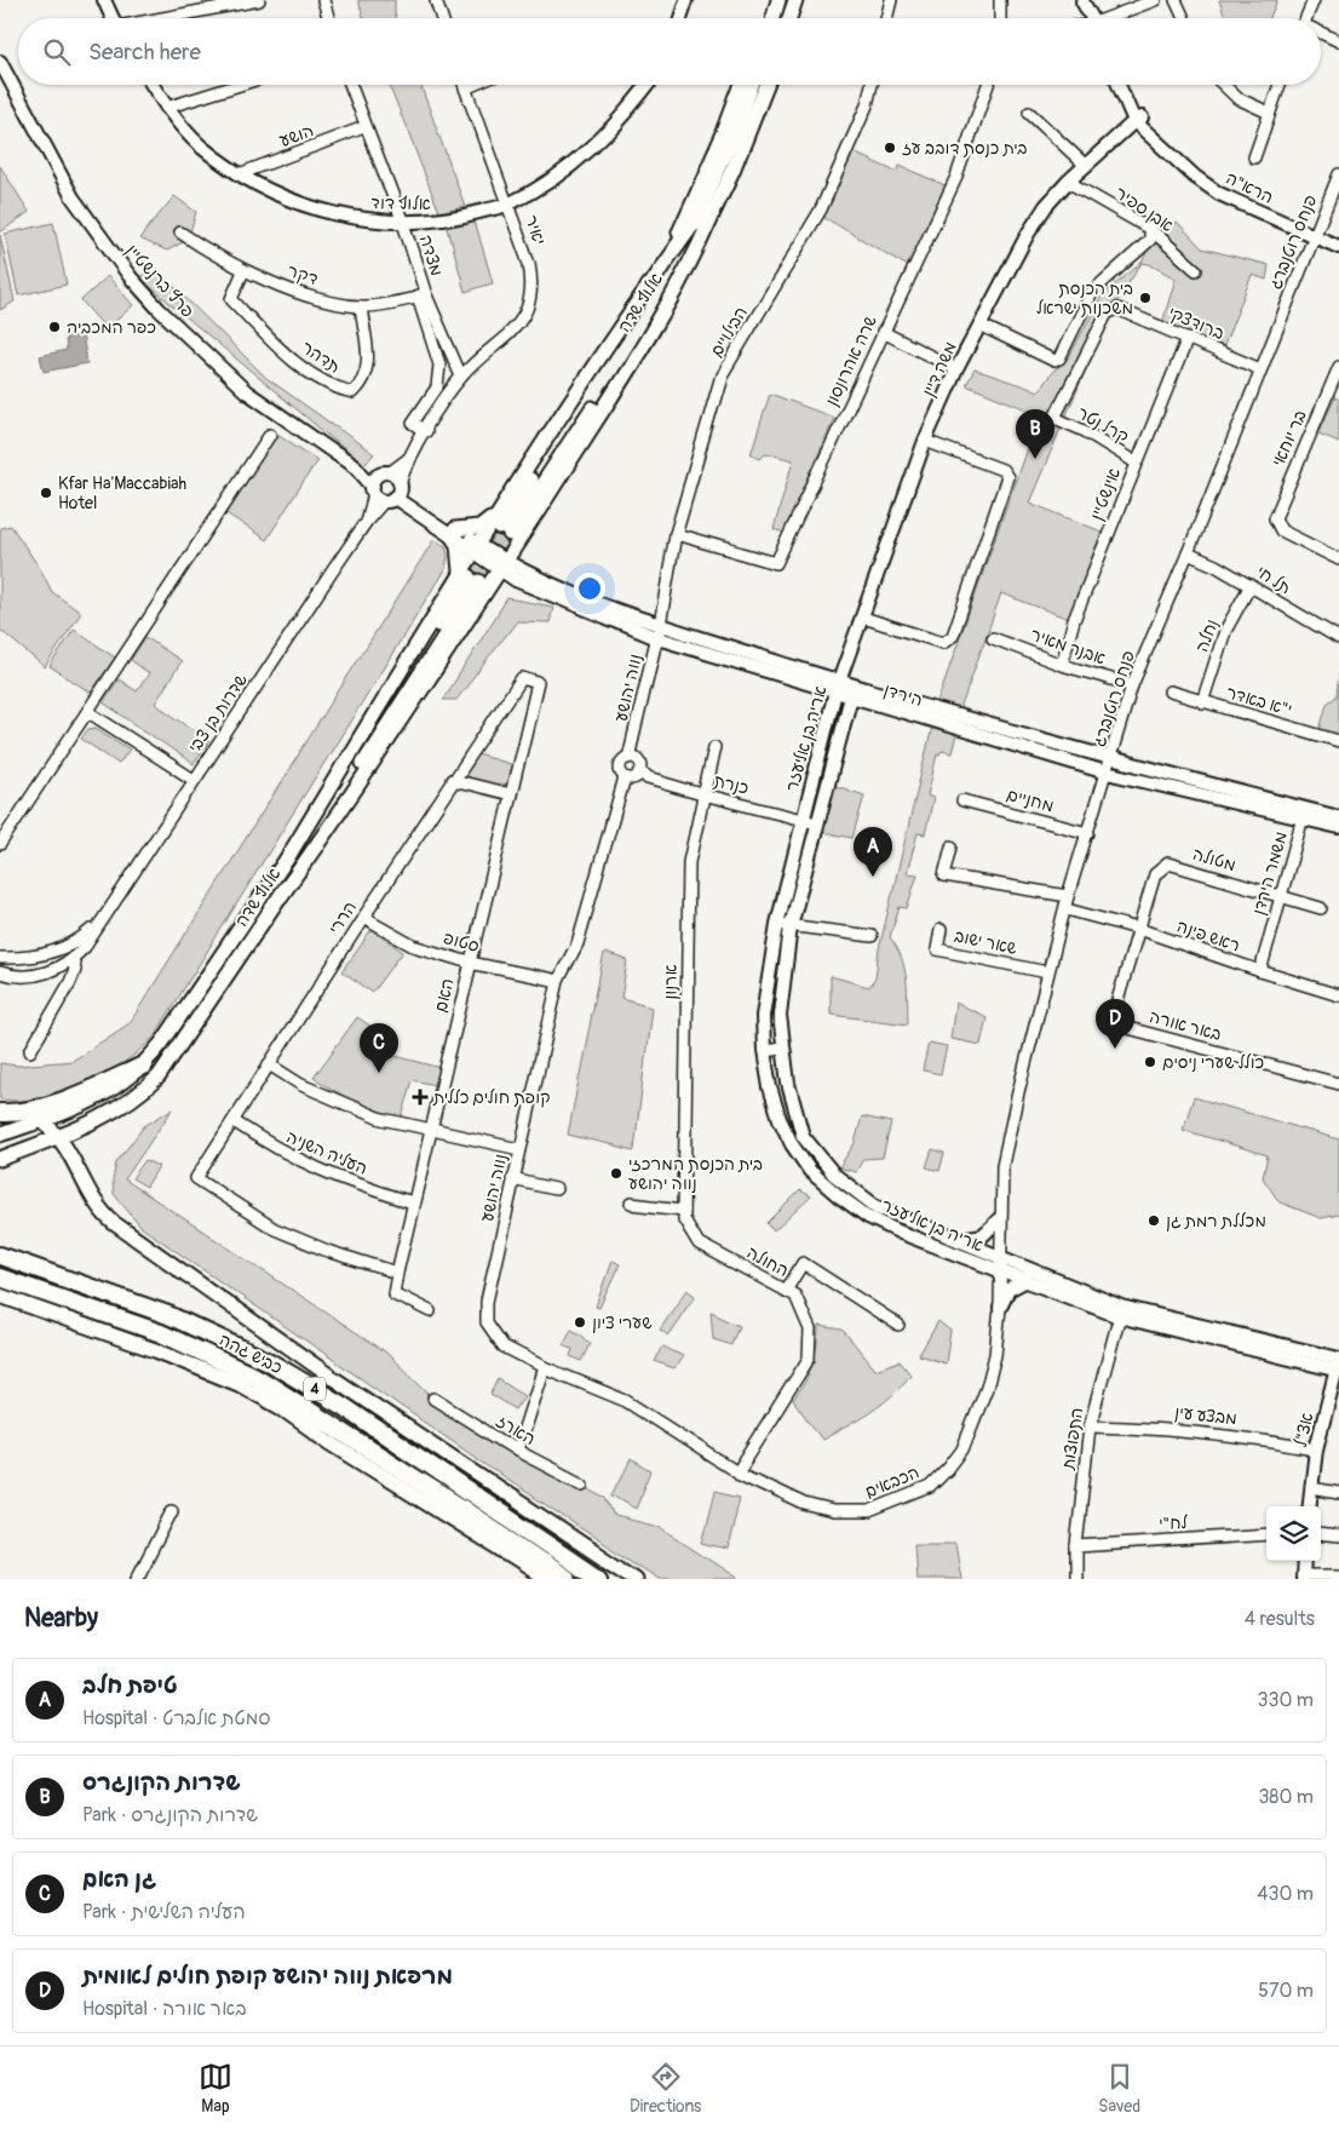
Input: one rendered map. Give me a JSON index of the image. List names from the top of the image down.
{
  "streets": {
    "highway": ["כביש גהה", "4"],
    "main road": ["אלוף שדה"],
    "street": [
      "הושע",
      "הרא\"ה",
      "אלוף דוד",
      "אבן ספיר",
      "יאיר",
      "פנחס רוטנברג",
      "מצדה",
      "דקר",
      "פרץ ברנשטיין",
      "ברודצקי",
      "הבילויים",
      "תדהר",
      "שרה אהרונסון",
      "משה דיין",
      "קרל נטר",
      "בר יוחאי",
      "אינשטיין",
      "תל חי",
      "נחלה",
      "אבנר מאיר",
      "נווה יהושע",
      "הירדן",
      "י\"א באדר",
      "שדרות בן צבי",
      "אריה בן אליעזר",
      "כנרת",
      "מחניים",
      "מטולה",
      "משמר הירדן",
      "הררי",
      "ראש פינה",
      "סטופ",
      "שאר ישוב",
      "ארנון",
      "האם",
      "באר אורה",
      "העליה השניה",
      "החולה",
      "מבצע עין",
      "הארז",
      "אצ\"ל",
      "התפוצות",
      "הכבאים",
      "לח\"י"
    ]
  },
  "crossings": [
    ["הושע", "אלוף דוד"],
    ["הושע", "מצדה"],
    ["הרא\"ה", "פנחס רוטנברג"],
    ["הרא\"ה", "משה דיין"],
    ["אלוף דוד", "יאיר"],
    ["אלוף דוד", "מצדה"],
    ["אבן ספיר", "משה דיין"],
    ["יאיר", "מצדה"],
    ["יאיר", "שדרות בן צבי"],
    ["פנחס רוטנברג", "ברודצקי"],
    ["פנחס רוטנברג", "תל חי"],
    ["פנחס רוטנברג", "אבנר מאיר"],
    ["פנחס רוטנברג", "הירדן"],
    ["פנחס רוטנברג", "אריה בן אליעזר"],
    ["פנחס רוטנברג", "מחניים"],
    ["פנחס רוטנברג", "ראש פינה"],
    ["פנחס רוטנברג", "שאר ישוב"],
    ["פנחס רוטנברג", "הכבאים"],
    ["מצדה", "דקר"],
    ["מצדה", "שדרות בן צבי"],
    ["דקר", "תדהר"],
    ["פרץ ברנשטיין", "הירדן"],
    ["פרץ ברנשטיין", "שדרות בן צבי"],
    ["ברודצקי", "קרל נטר"],
    ["ברודצקי", "אינשטיין"],
    ["הבילויים", "שרה אהרונסון"],
    ["הבילויים", "נווה יהושע"],
    ["הבילויים", "הירדן"],
    ["משה דיין", "הירדן"],
    ["משה דיין", "אריה בן אליעזר"],
    ["קרל נטר", "אינשטיין"],
    ["אינשטיין", "אבנר מאיר"],
    ["תל חי", "נחלה"],
    ["נחלה", "י\"א באדר"],
    ["נווה יהושע", "הירדן"],
    ["נווה יהושע", "כנרת"],
    ["נווה יהושע", "סטופ"],
    ["נווה יהושע", "החולה"],
    ["נווה יהושע", "הכבאים"],
    ["הירדן", "אריה בן אליעזר"],
    ["הירדן", "משמר הירדן"],
    ["אריה בן אליעזר", "כנרת"],
    ["אריה בן אליעזר", "אצ\"ל"],
    ["אריה בן אליעזר", "התפוצות"],
    ["אריה בן אליעזר", "הכבאים"],
    ["כנרת", "ארנון"],
    ["מטולה", "משמר הירדן"],
    ["מטולה", "ראש פינה"],
    ["מטולה", "באר אורה"],
    ["משמר הירדן", "ראש פינה"],
    ["הררי", "סטופ"],
    ["הררי", "האם"],
    ["הררי", "העליה השניה"],
    ["ראש פינה", "באר אורה"],
    ["סטופ", "האם"],
    ["ארנון", "החולה"],
    ["האם", "העליה השניה"],
    ["החולה", "הכבאים"],
    ["מבצע עין", "אצ\"ל"],
    ["מבצע עין", "התפוצות"],
    ["התפוצות", "לח\"י"]
  ],
  "places": {
    "other": [
      "בית כנסת דובב עז",
      "בית הכנסת משכנות ישראל",
      "כפר המכביה",
      "Kfar Ha'Maccabiah Hotel",
      "כולל שערי ניסים",
      "בית הכנסת המרכזי נווה יהושע",
      "מכללת רמת גן",
      "שערי ציון"
    ],
    "health": ["קופת חולים כללית"]
  },
  "page": {
    "search": "Search here",
    "pins": [
      "B",
      "A",
      "D",
      "C"
    ],
    "heading": ["Nearby", "4 results"],
    "list": [
      {
        "mark": "A",
        "name": "טיפת חלב",
        "note": "Hospital · סמטת אלברט",
        "value": "330 m"
      },
      {
        "mark": "B",
        "name": "שדרות הקונגרס",
        "note": "Park · שדרות הקונגרס",
        "value": "380 m"
      },
      {
        "mark": "C",
        "name": "גן האם",
        "note": "Park · העליה השלישית",
        "value": "430 m"
      },
      {
        "mark": "D",
        "name": "מרפאת נווה יהושע קופת חולים לאומית",
        "note": "Hospital · באר אורה",
        "value": "570 m"
      }
    ],
    "nav": ["Map", "Directions", "Saved"]
  }
}
